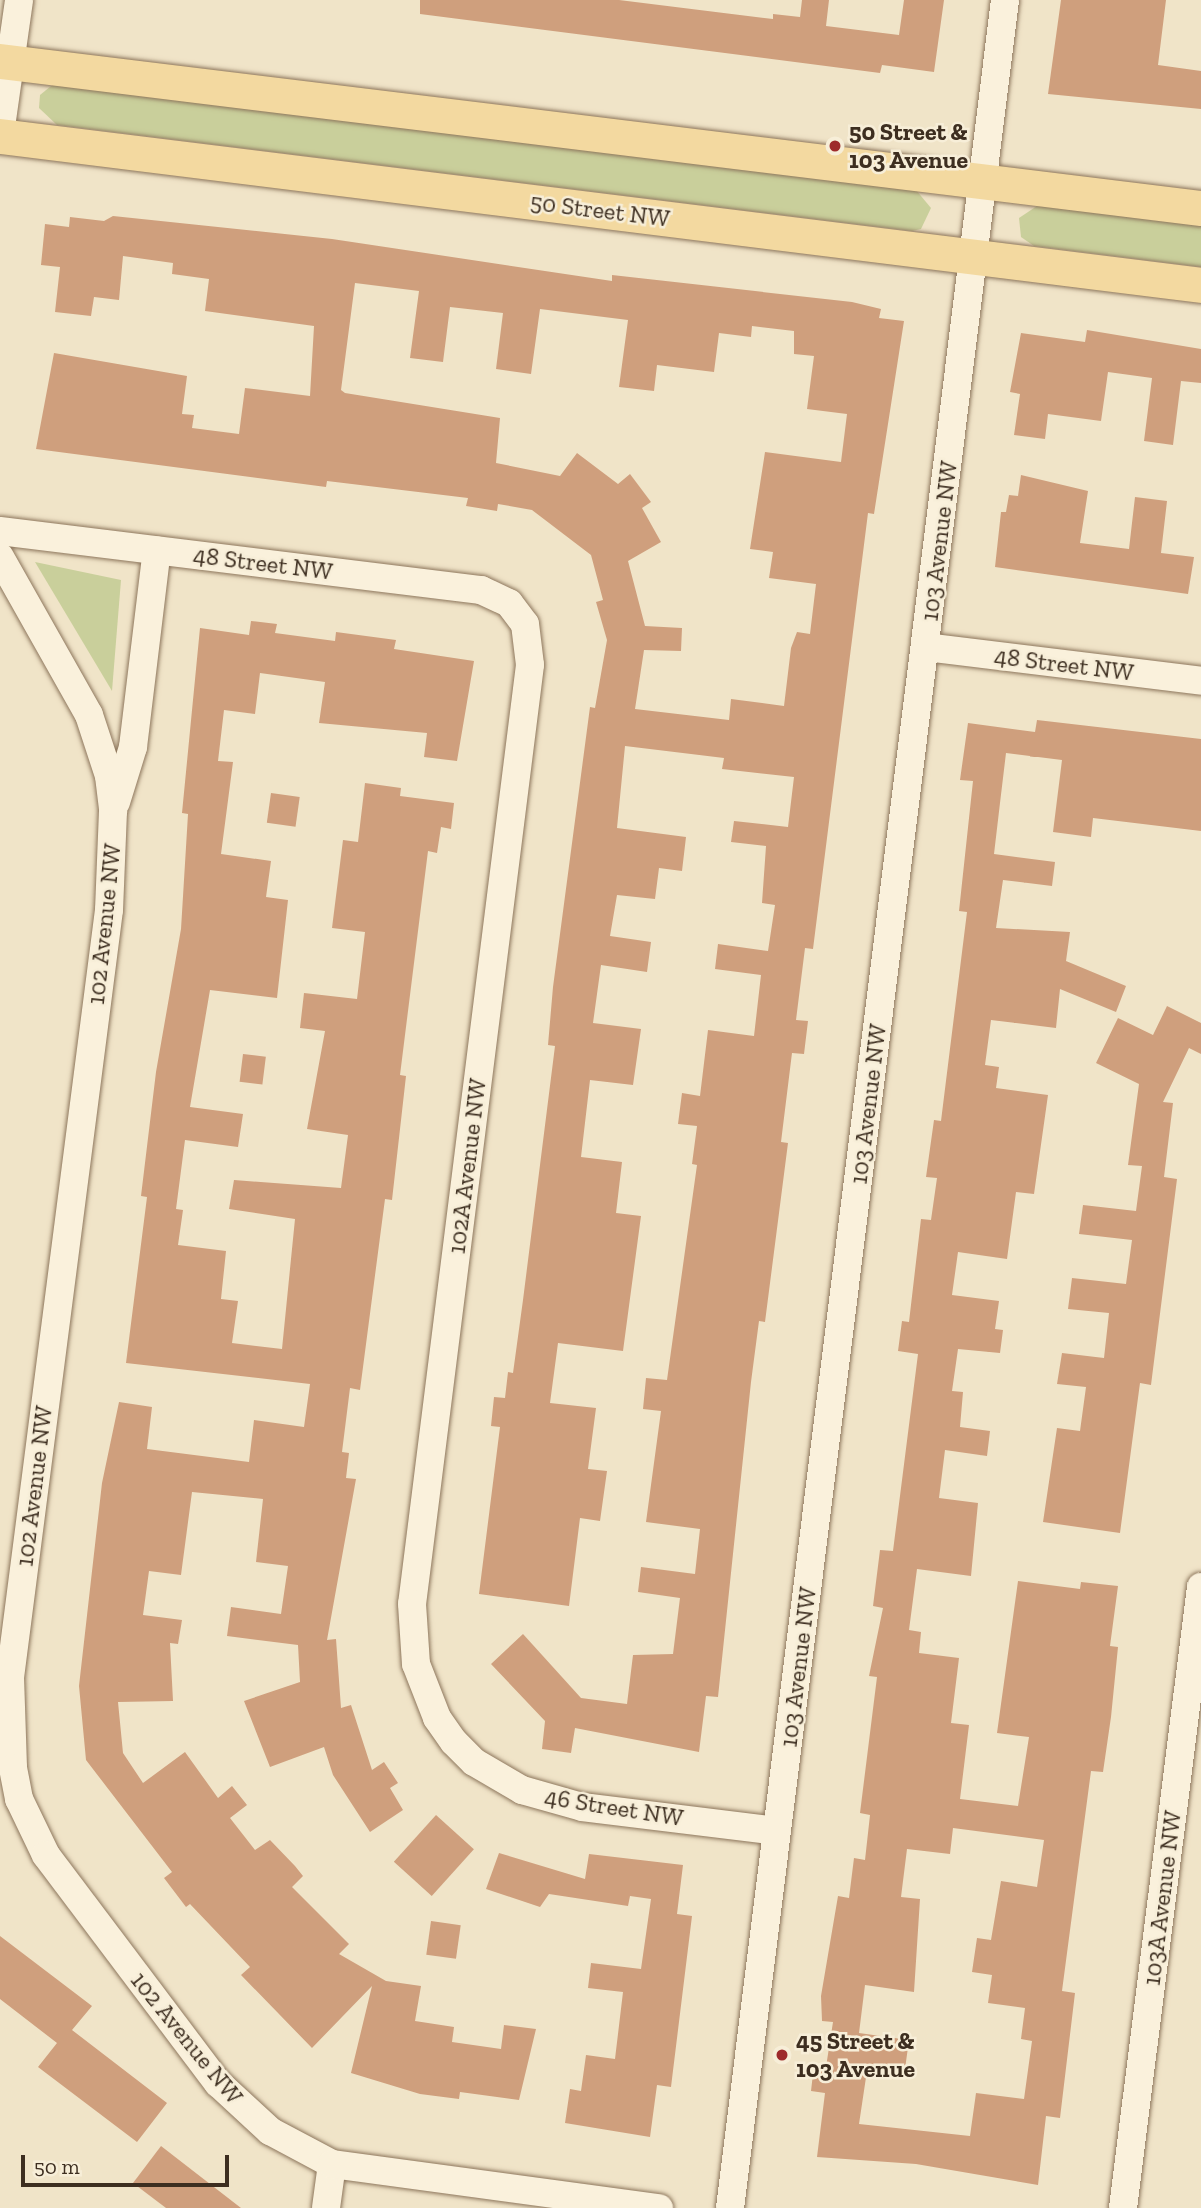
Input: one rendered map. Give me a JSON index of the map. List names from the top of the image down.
{
  "streets": {
    "main road": ["50 Street NW"],
    "street": [
      "103 Avenue NW",
      "48 Street NW",
      "102 Avenue NW",
      "102A Avenue NW",
      "46 Street NW",
      "103A Avenue NW"
    ]
  },
  "crossings": [
    ["50 Street NW", "103 Avenue NW"],
    ["103 Avenue NW", "48 Street NW"],
    ["103 Avenue NW", "46 Street NW"],
    ["48 Street NW", "102 Avenue NW"],
    ["48 Street NW", "102A Avenue NW"],
    ["102A Avenue NW", "46 Street NW"]
  ],
  "places": ["50 Street & 103 Avenue", "45 Street & 103 Avenue"],
  "scale_bar": "50 m"
}
